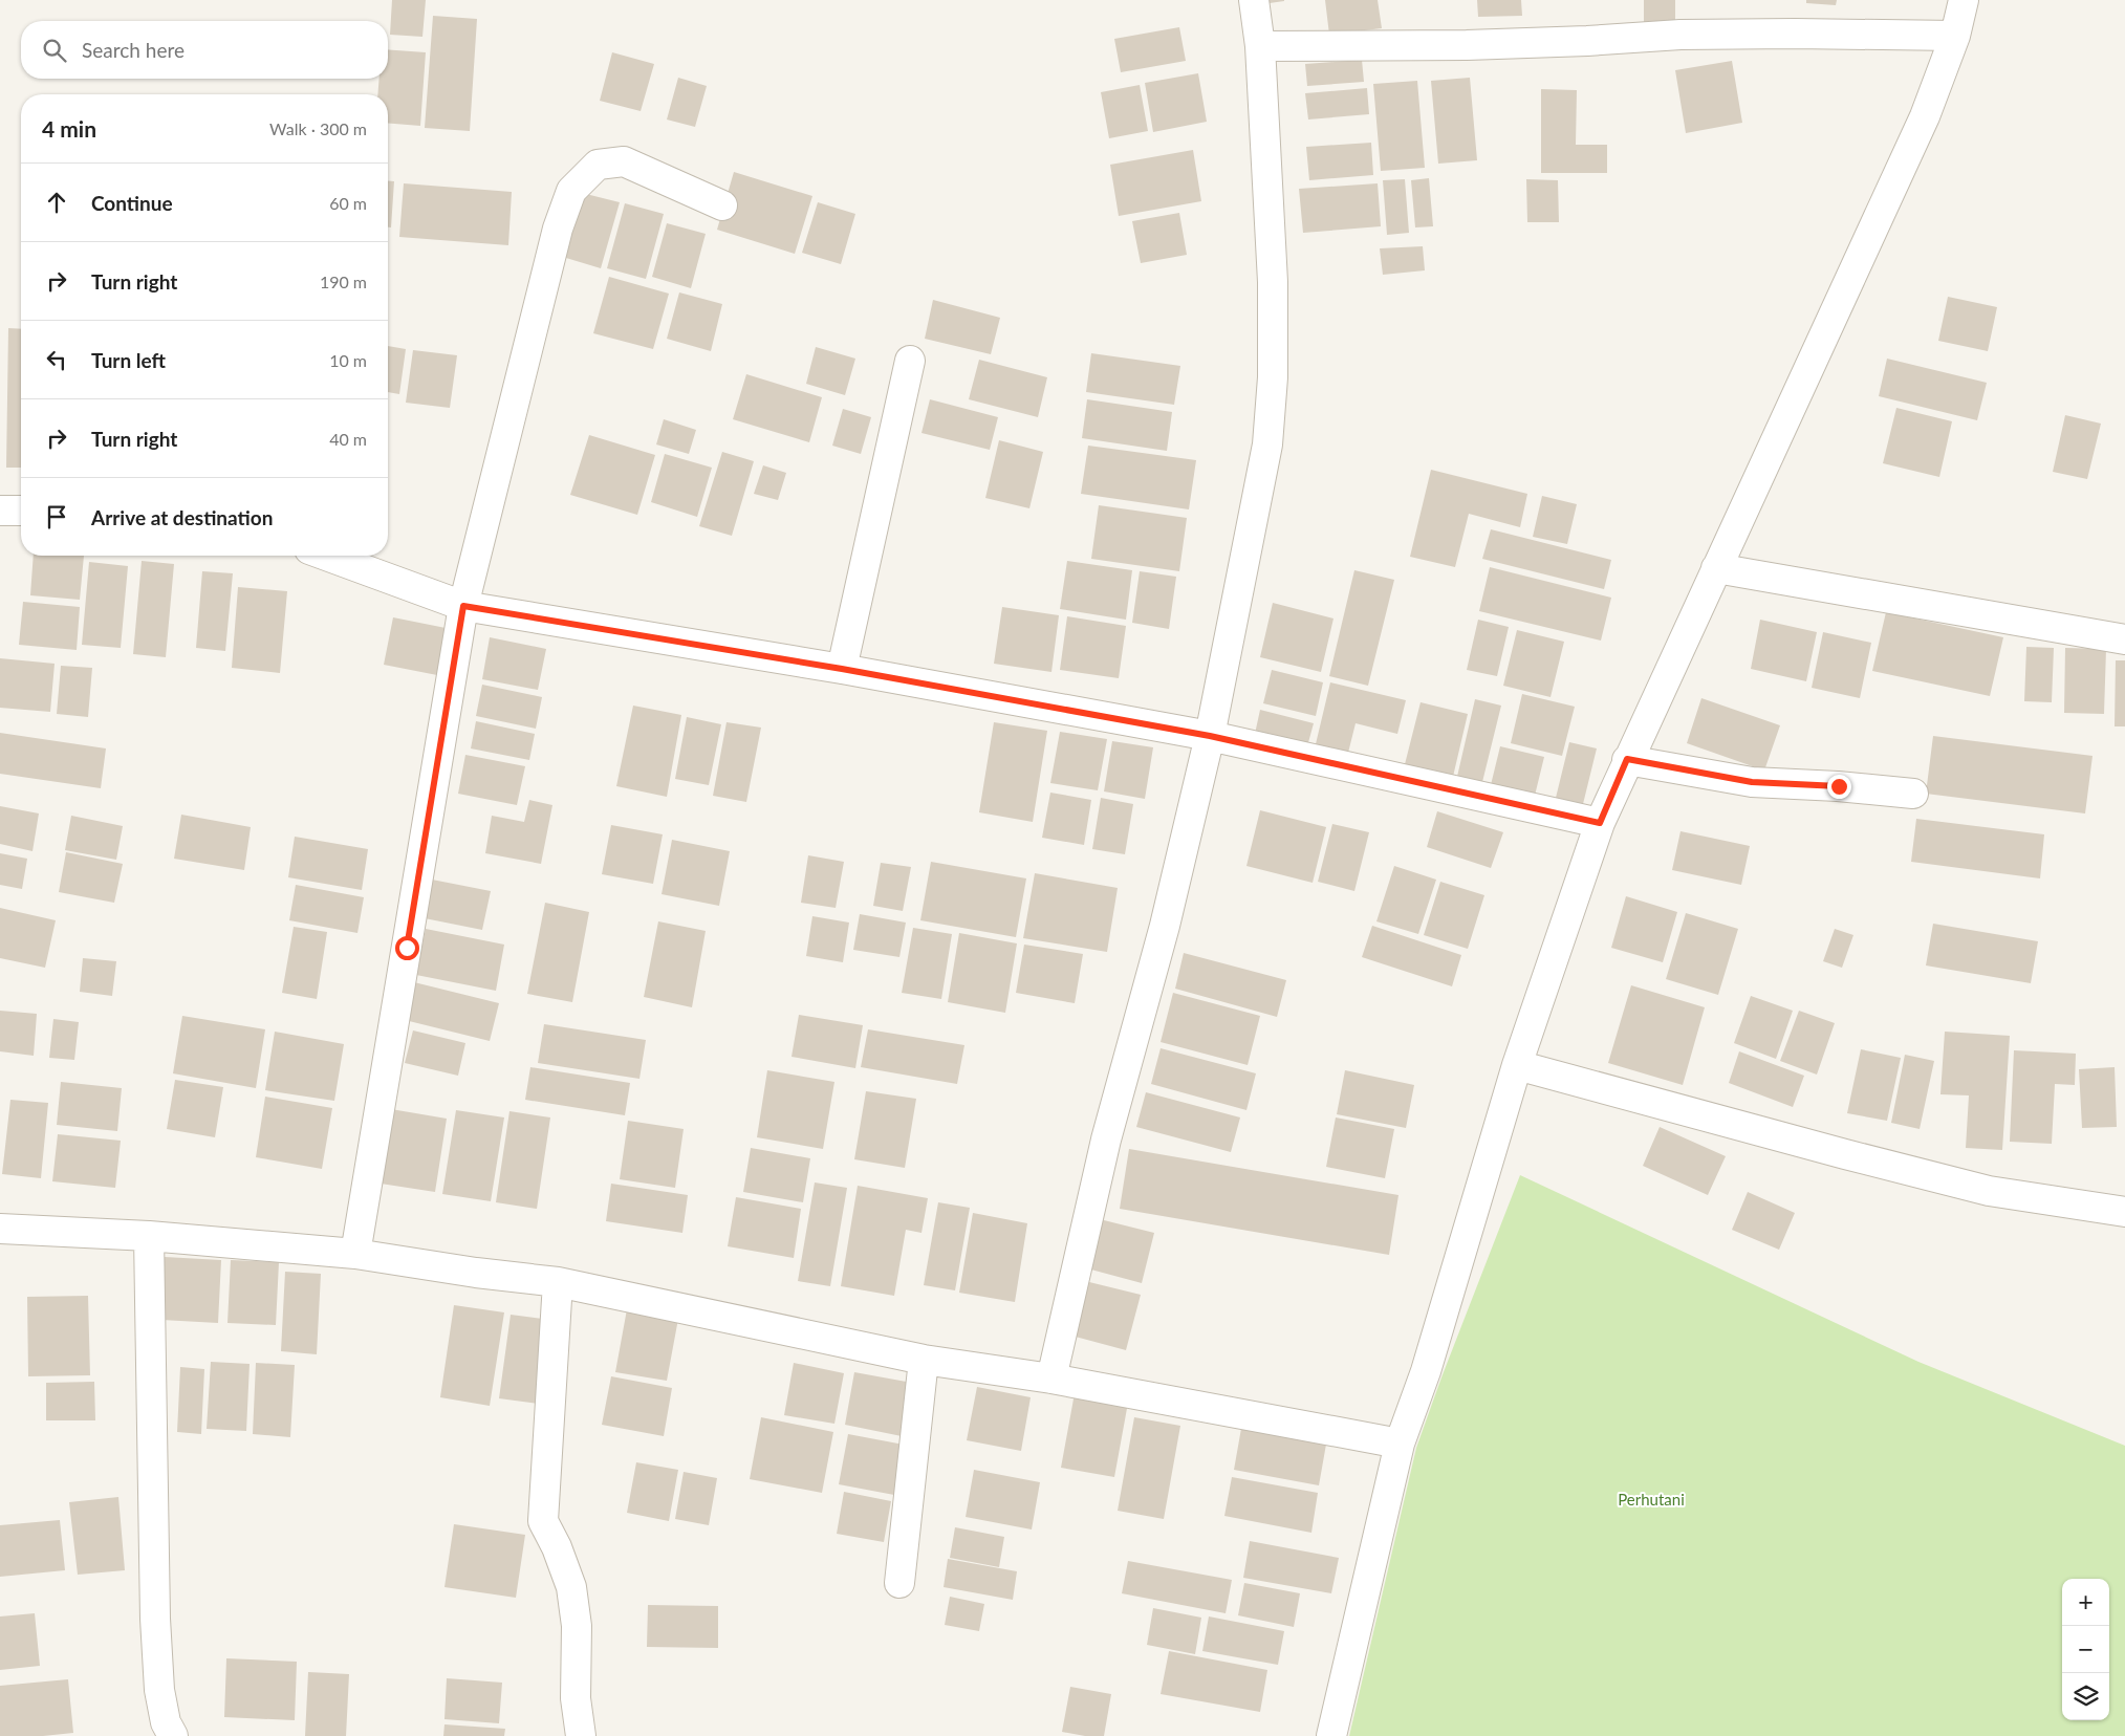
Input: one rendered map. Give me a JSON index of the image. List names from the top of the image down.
{
  "parks": ["Perhutani"],
  "page": {
    "search": "Search here",
    "heading": ["4 min", "Walk · 300 m"],
    "list": [
      ["Continue", "60 m"],
      ["Turn right", "190 m"],
      ["Turn left", "10 m"],
      ["Turn right", "40 m"],
      "Arrive at destination"
    ],
    "map_buttons": ["+", "−"]
  }
}
